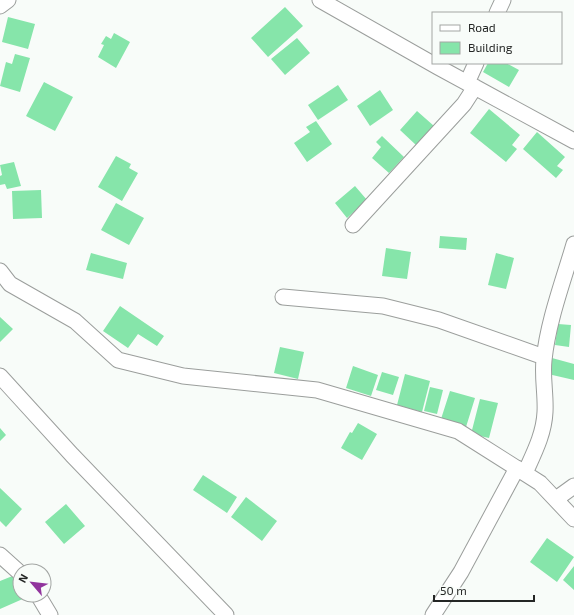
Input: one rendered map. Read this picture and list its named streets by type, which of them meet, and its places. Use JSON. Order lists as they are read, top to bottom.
{
  "legend": ["Road", "Building"],
  "scale_bar": "50 m",
  "north": "top left"
}
